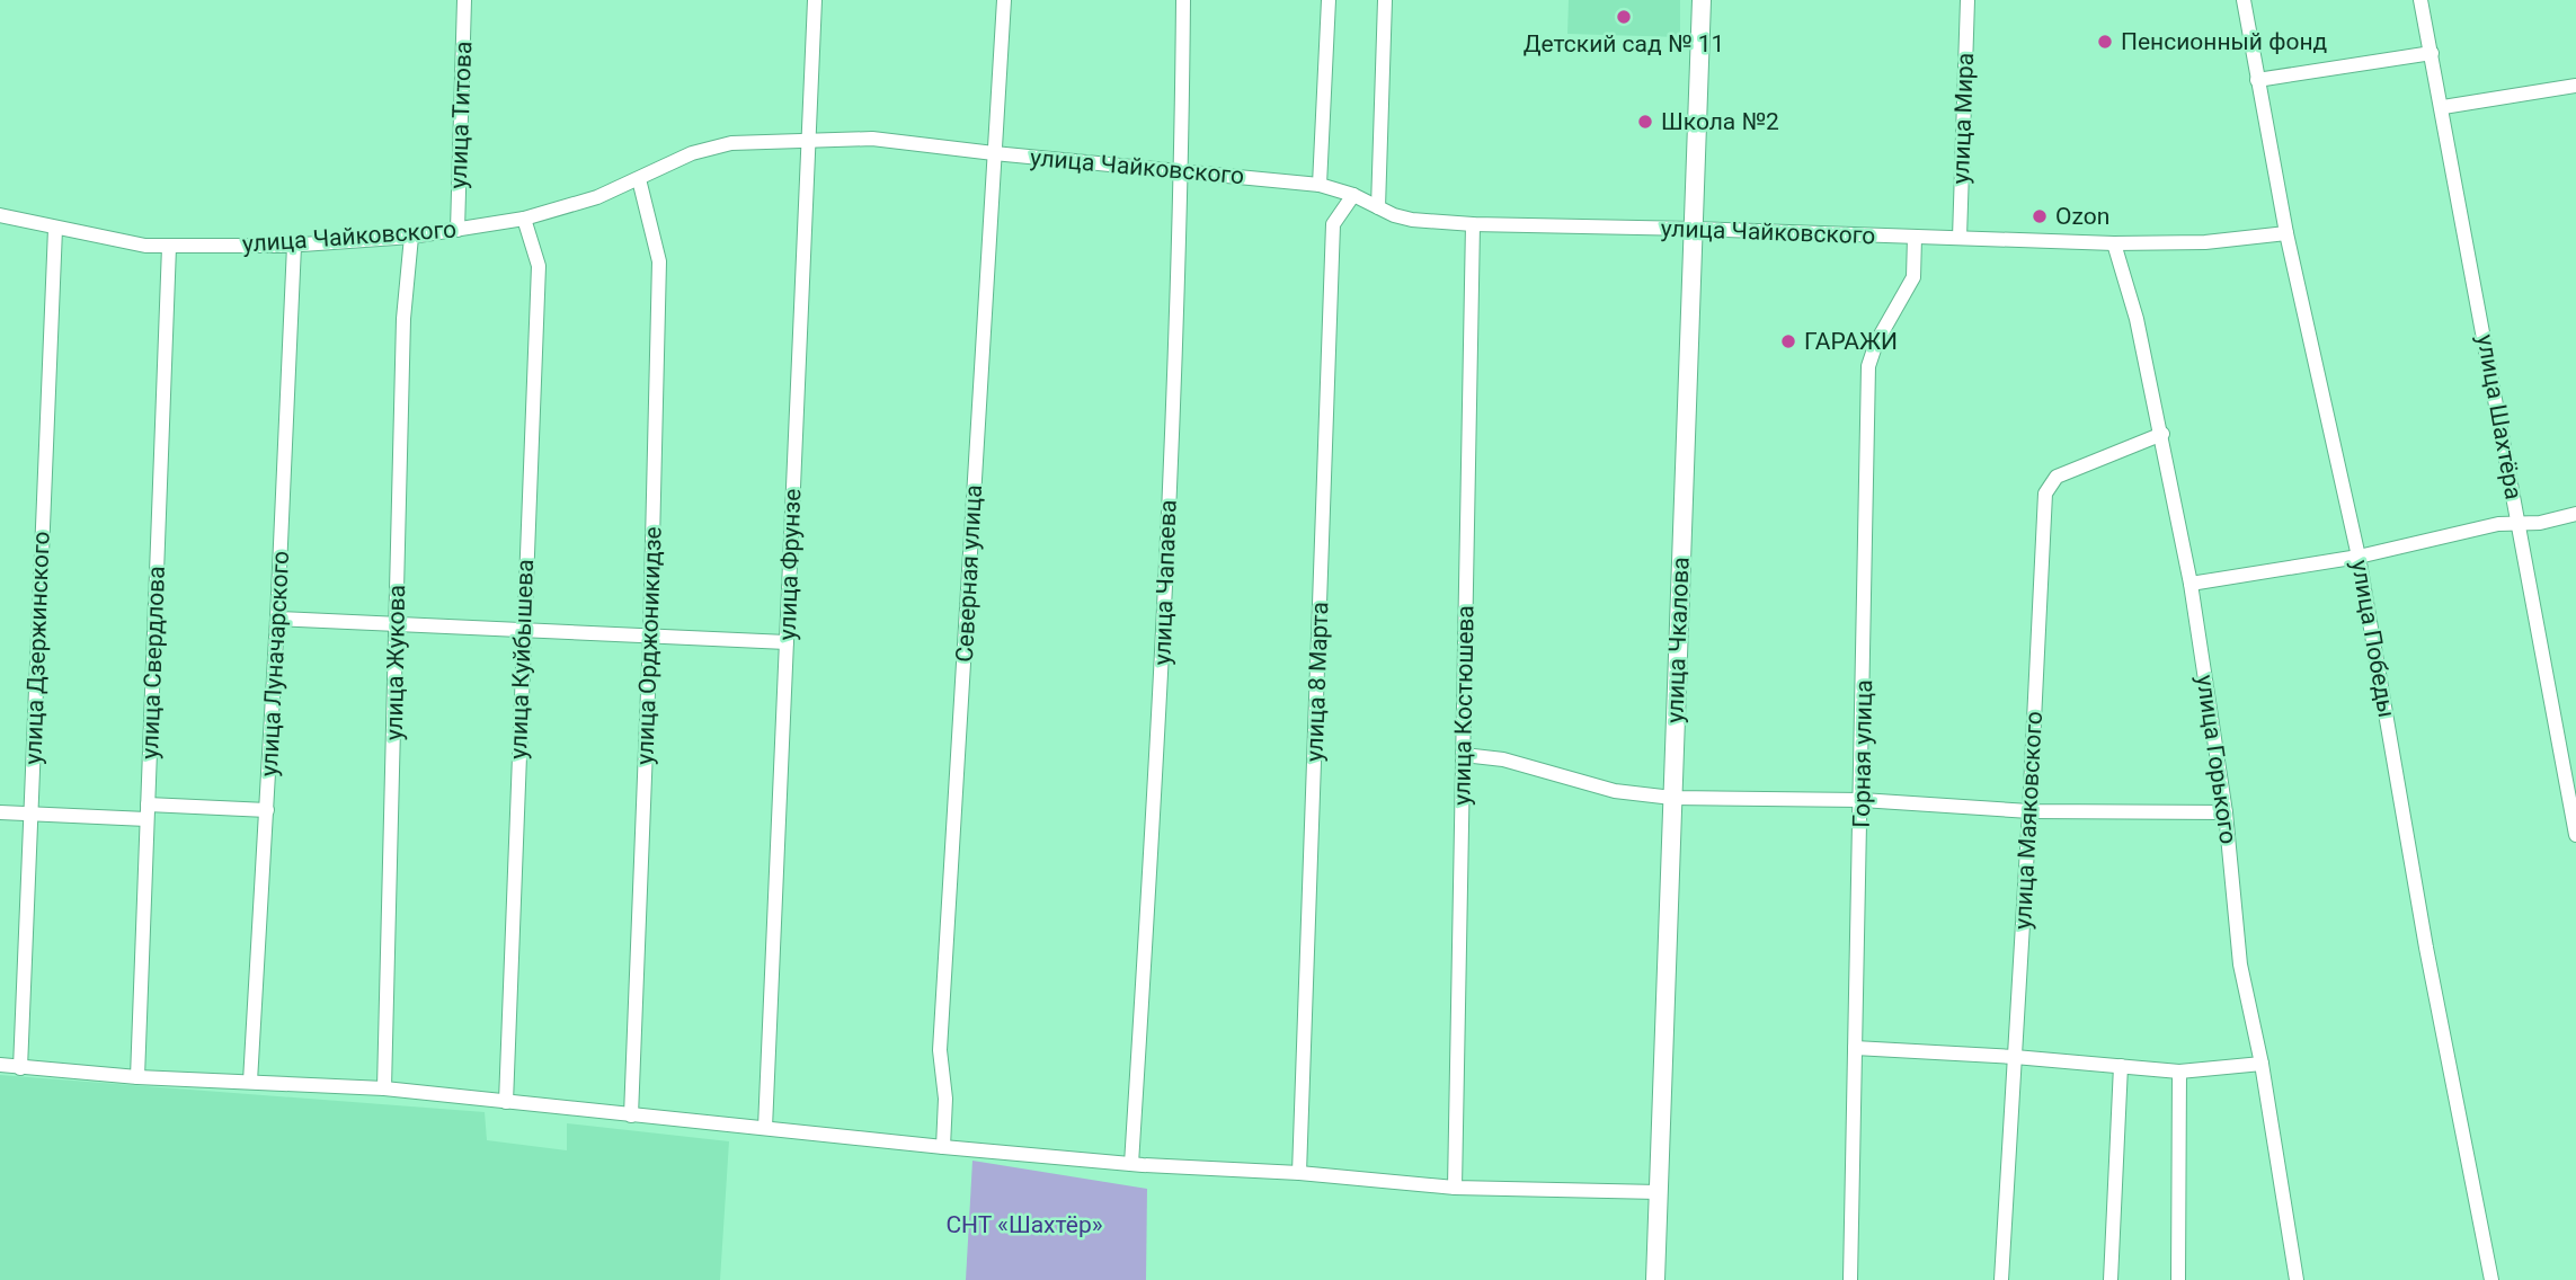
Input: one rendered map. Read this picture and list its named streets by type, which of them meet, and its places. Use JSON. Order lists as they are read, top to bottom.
{
  "streets": {
    "main road": ["улица Чкалова"],
    "street": [
      "улица Титова",
      "улица Мира",
      "улица Чайковского",
      "улица Шахтёра",
      "улица Фрунзе",
      "Северная улица",
      "улица Чапаева",
      "улица Победы",
      "улица Орджоникидзе",
      "улица Дзержинского",
      "улица Куйбышева",
      "улица Свердлова",
      "улица Жукова",
      "улица Луначарского",
      "улица 8 Марта",
      "улица Костюшева",
      "Горная улица",
      "улица Горького",
      "улица Маяковского"
    ]
  },
  "crossings": [
    ["улица Титова", "улица Чайковского"],
    ["улица Мира", "улица Чайковского"],
    ["улица Чайковского", "улица Фрунзе"],
    ["улица Чайковского", "Северная улица"],
    ["улица Чайковского", "улица Чапаева"],
    ["улица Чайковского", "улица Победы"],
    ["улица Чайковского", "улица Чкалова"],
    ["улица Чайковского", "улица Орджоникидзе"],
    ["улица Чайковского", "улица Дзержинского"],
    ["улица Чайковского", "улица Куйбышева"],
    ["улица Чайковского", "улица Свердлова"],
    ["улица Чайковского", "улица Жукова"],
    ["улица Чайковского", "улица Луначарского"],
    ["улица Чайковского", "улица 8 Марта"],
    ["улица Чайковского", "улица Костюшева"],
    ["улица Чайковского", "Горная улица"],
    ["улица Чайковского", "улица Горького"],
    ["улица Горького", "улица Маяковского"]
  ],
  "parks": ["СНТ «Шахтёр»"],
  "places": [
    "Детский сад № 11",
    "Пенсионный фонд",
    "Школа №2",
    "Ozon",
    "ГАРАЖИ"
  ]
}
